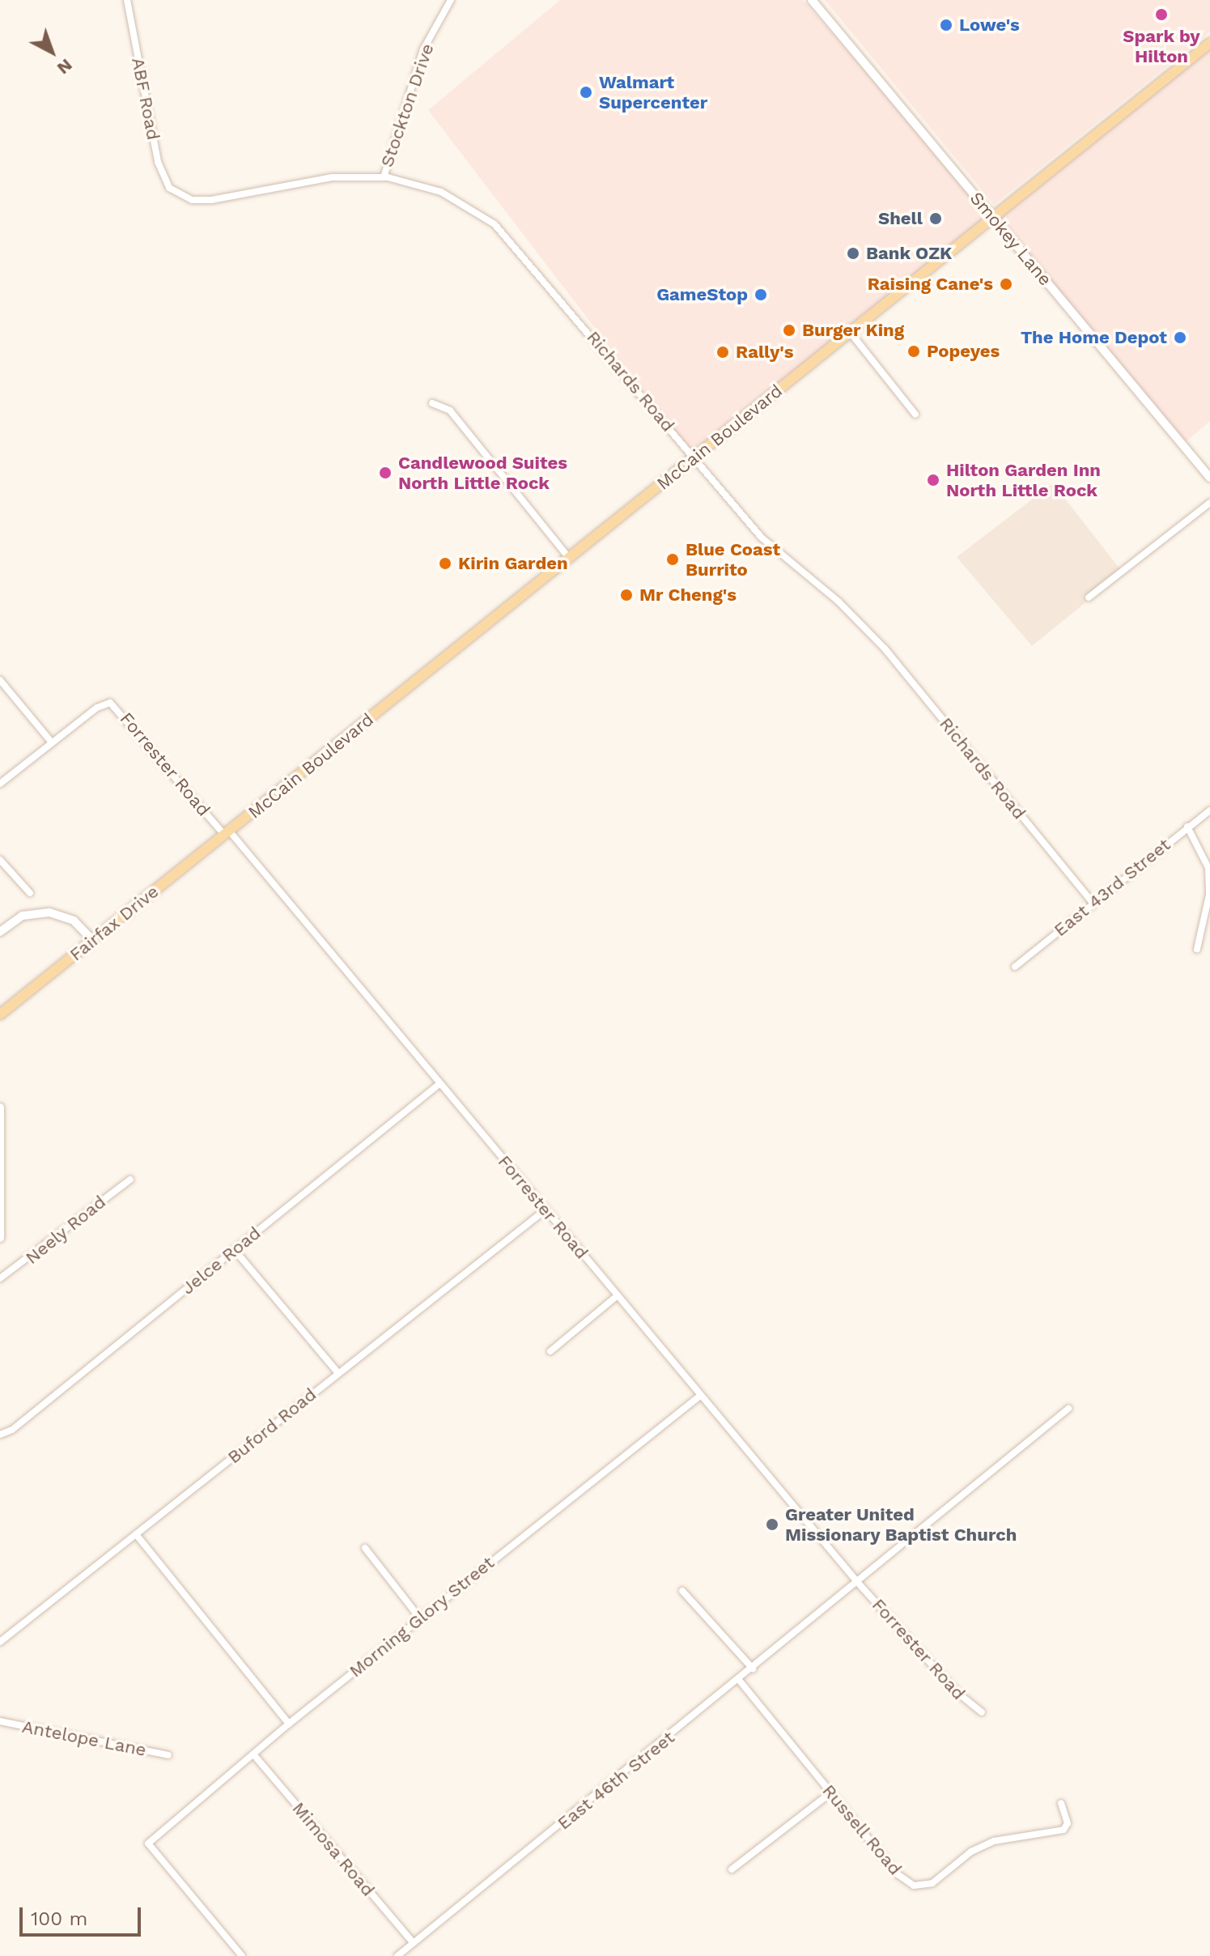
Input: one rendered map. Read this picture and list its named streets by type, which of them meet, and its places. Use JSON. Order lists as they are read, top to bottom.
{
  "streets": {
    "main road": ["McCain Boulevard", "Fairfax Drive"],
    "street": [
      "ABF Road",
      "Stockton Drive",
      "Smokey Lane",
      "Richards Road",
      "Forrester Road",
      "East 43rd Street",
      "Neely Road",
      "Jelce Road",
      "Buford Road",
      "Morning Glory Street",
      "Antelope Lane",
      "East 46th Street",
      "Russell Road",
      "Mimosa Road"
    ]
  },
  "crossings": [
    ["ABF Road", "Richards Road"],
    ["Stockton Drive", "Richards Road"],
    ["Smokey Lane", "McCain Boulevard"],
    ["Richards Road", "McCain Boulevard"],
    ["Richards Road", "East 43rd Street"],
    ["McCain Boulevard", "Forrester Road"],
    ["McCain Boulevard", "Fairfax Drive"],
    ["Forrester Road", "Fairfax Drive"],
    ["Forrester Road", "Jelce Road"],
    ["Forrester Road", "Buford Road"],
    ["Forrester Road", "Morning Glory Street"],
    ["Forrester Road", "East 46th Street"],
    ["Morning Glory Street", "Mimosa Road"],
    ["East 46th Street", "Russell Road"],
    ["East 46th Street", "Mimosa Road"]
  ],
  "places": [
    "Spark by Hilton",
    "Lowe's",
    "Walmart Supercenter",
    "Shell",
    "Bank OZK",
    "Raising Cane's",
    "GameStop",
    "Burger King",
    "The Home Depot",
    "Popeyes",
    "Rally's",
    "Candlewood Suites North Little Rock",
    "Hilton Garden Inn North Little Rock",
    "Blue Coast Burrito",
    "Kirin Garden",
    "Mr Cheng's",
    "Greater United Missionary Baptist Church"
  ],
  "scale_bar": "100 m",
  "north": "bottom right"
}
